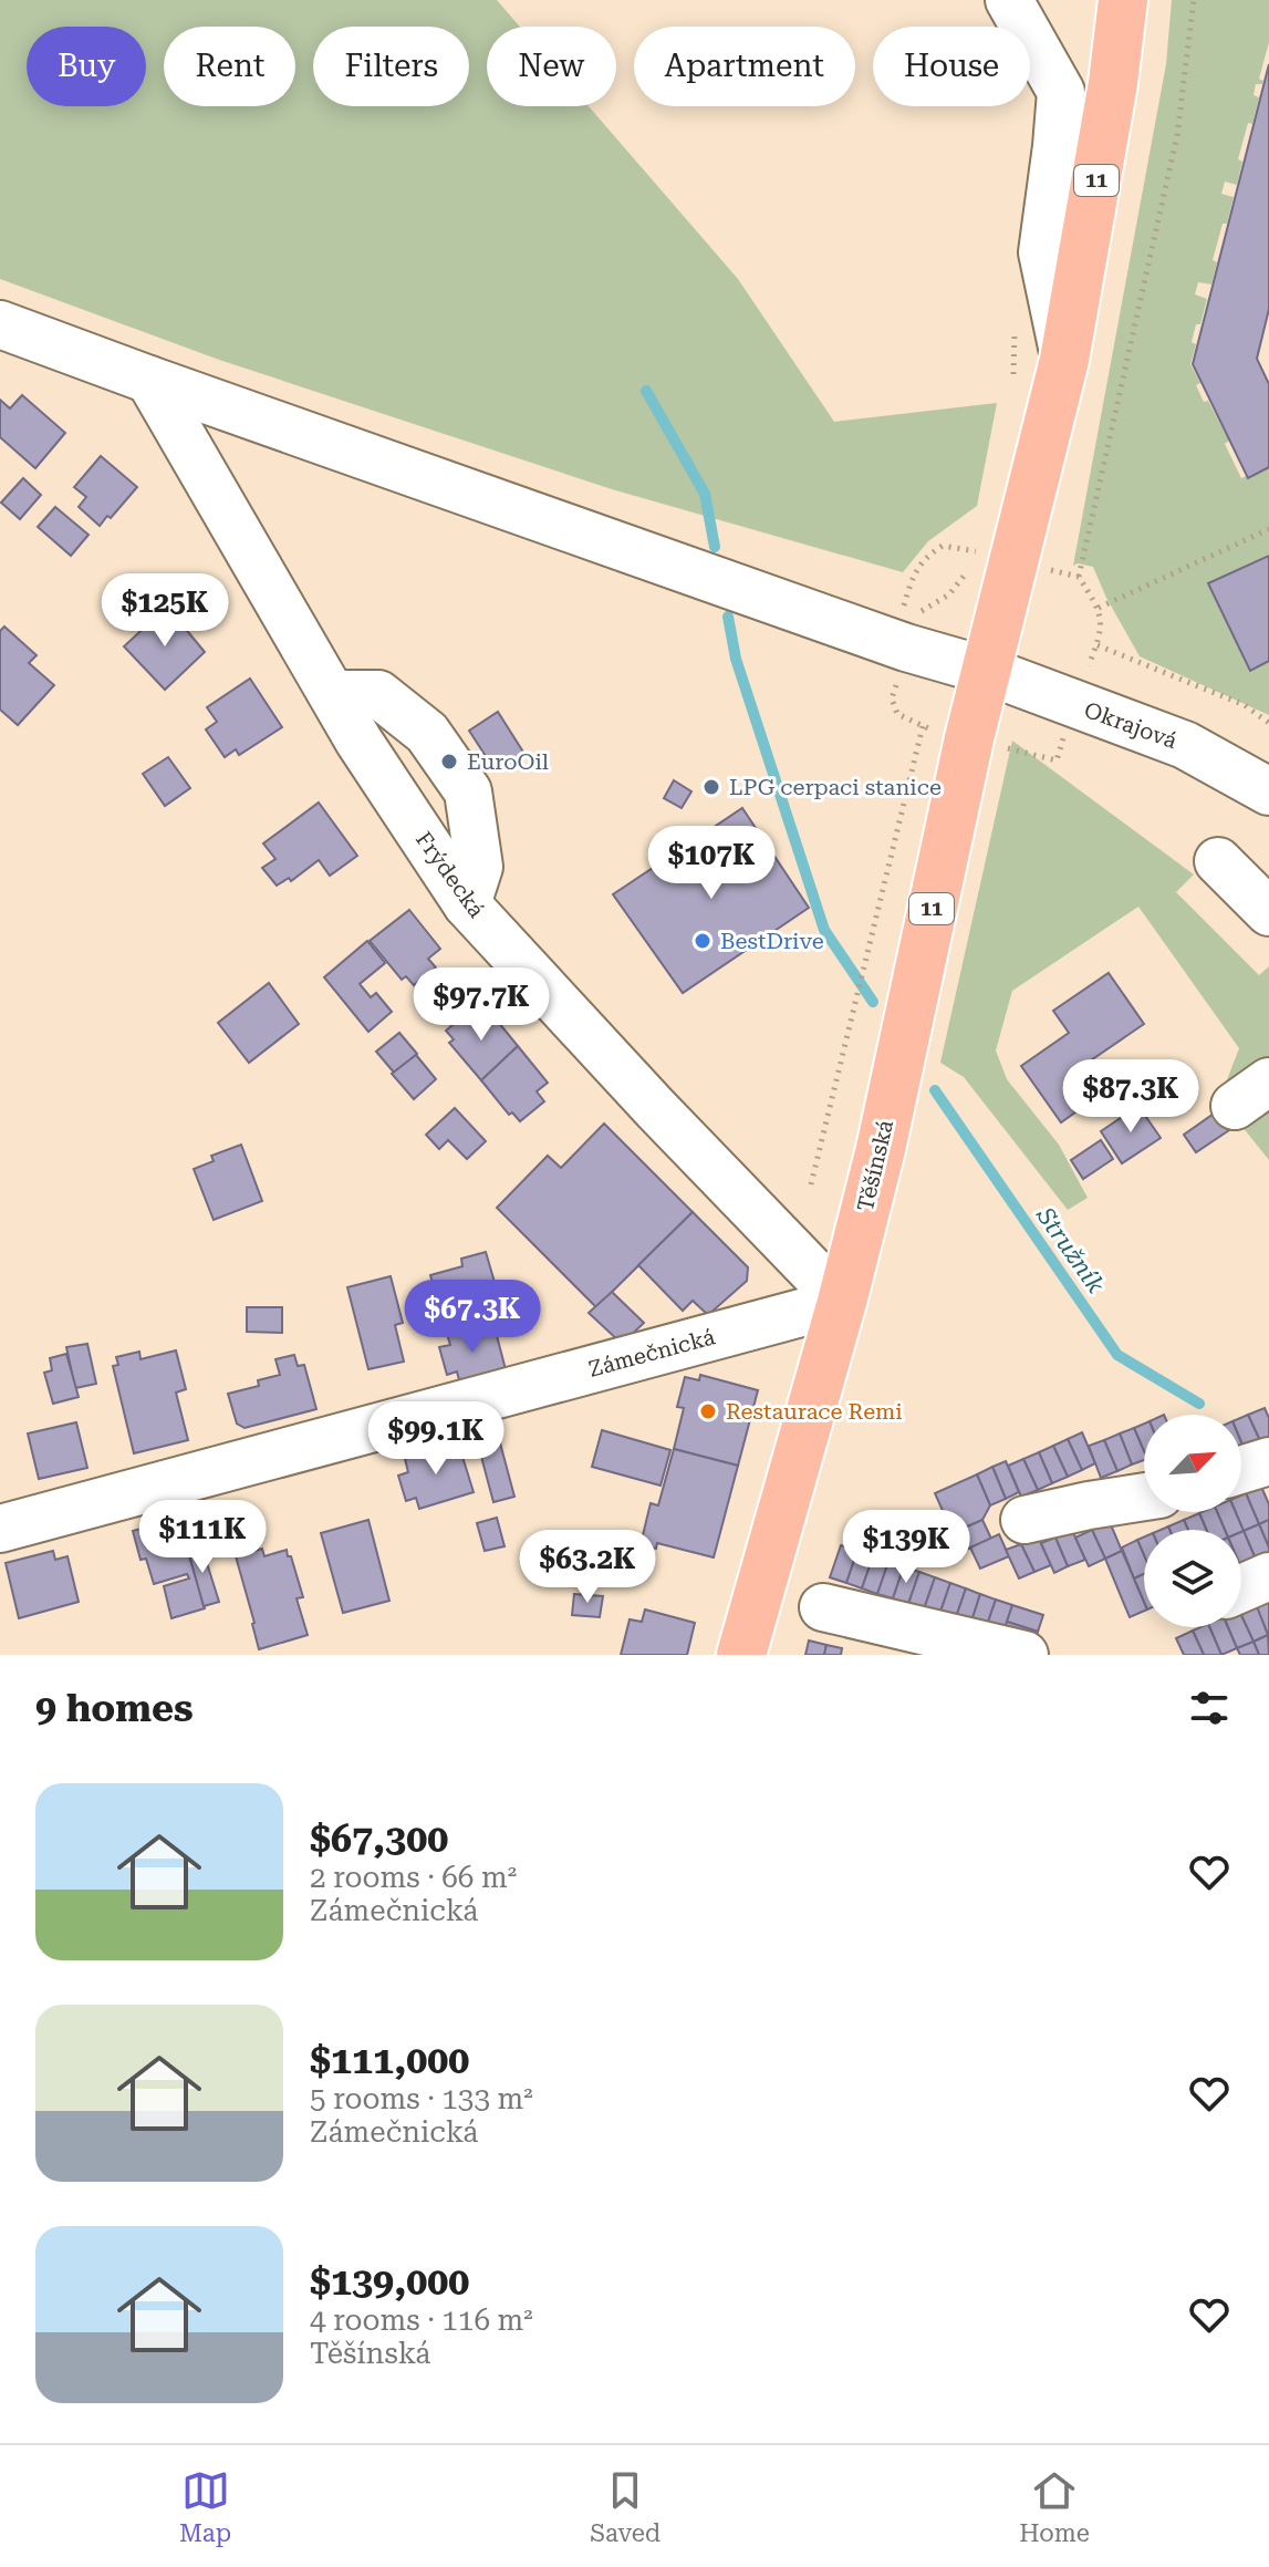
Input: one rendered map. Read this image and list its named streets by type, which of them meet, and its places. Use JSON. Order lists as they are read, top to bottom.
{
  "streets": {
    "main road": ["11", "Těšínská"],
    "street": ["Okrajová", "Frýdecká", "Zámečnická"]
  },
  "crossings": [
    ["11", "Okrajová"],
    ["11", "Těšínská"],
    ["Okrajová", "Těšínská"],
    ["Frýdecká", "Těšínská"],
    ["Frýdecká", "Zámečnická"],
    ["Těšínská", "Zámečnická"]
  ],
  "water": ["Stružník"],
  "places": [
    "EuroOil",
    "LPG cerpaci stanice",
    "BestDrive",
    "Restaurace Remi"
  ],
  "north": "top right",
  "page": {
    "chip": [
      "Buy",
      "Rent",
      "Filters",
      "New",
      "Apartment",
      "House"
    ],
    "price": [
      "$125K",
      "$107K",
      "$97.7K",
      "$87.3K",
      "$67.3K",
      "$99.1K",
      "$111K",
      "$139K",
      "$63.2K"
    ],
    "heading": "9 homes",
    "list": [
      {
        "name": "$67,300",
        "note": "2 rooms · 66 m² · Zámečnická"
      },
      {
        "name": "$111,000",
        "note": "5 rooms · 133 m² · Zámečnická"
      },
      {
        "name": "$139,000",
        "note": "4 rooms · 116 m² · Těšínská"
      }
    ],
    "tabs": ["Map", "Saved", "Home"]
  }
}
